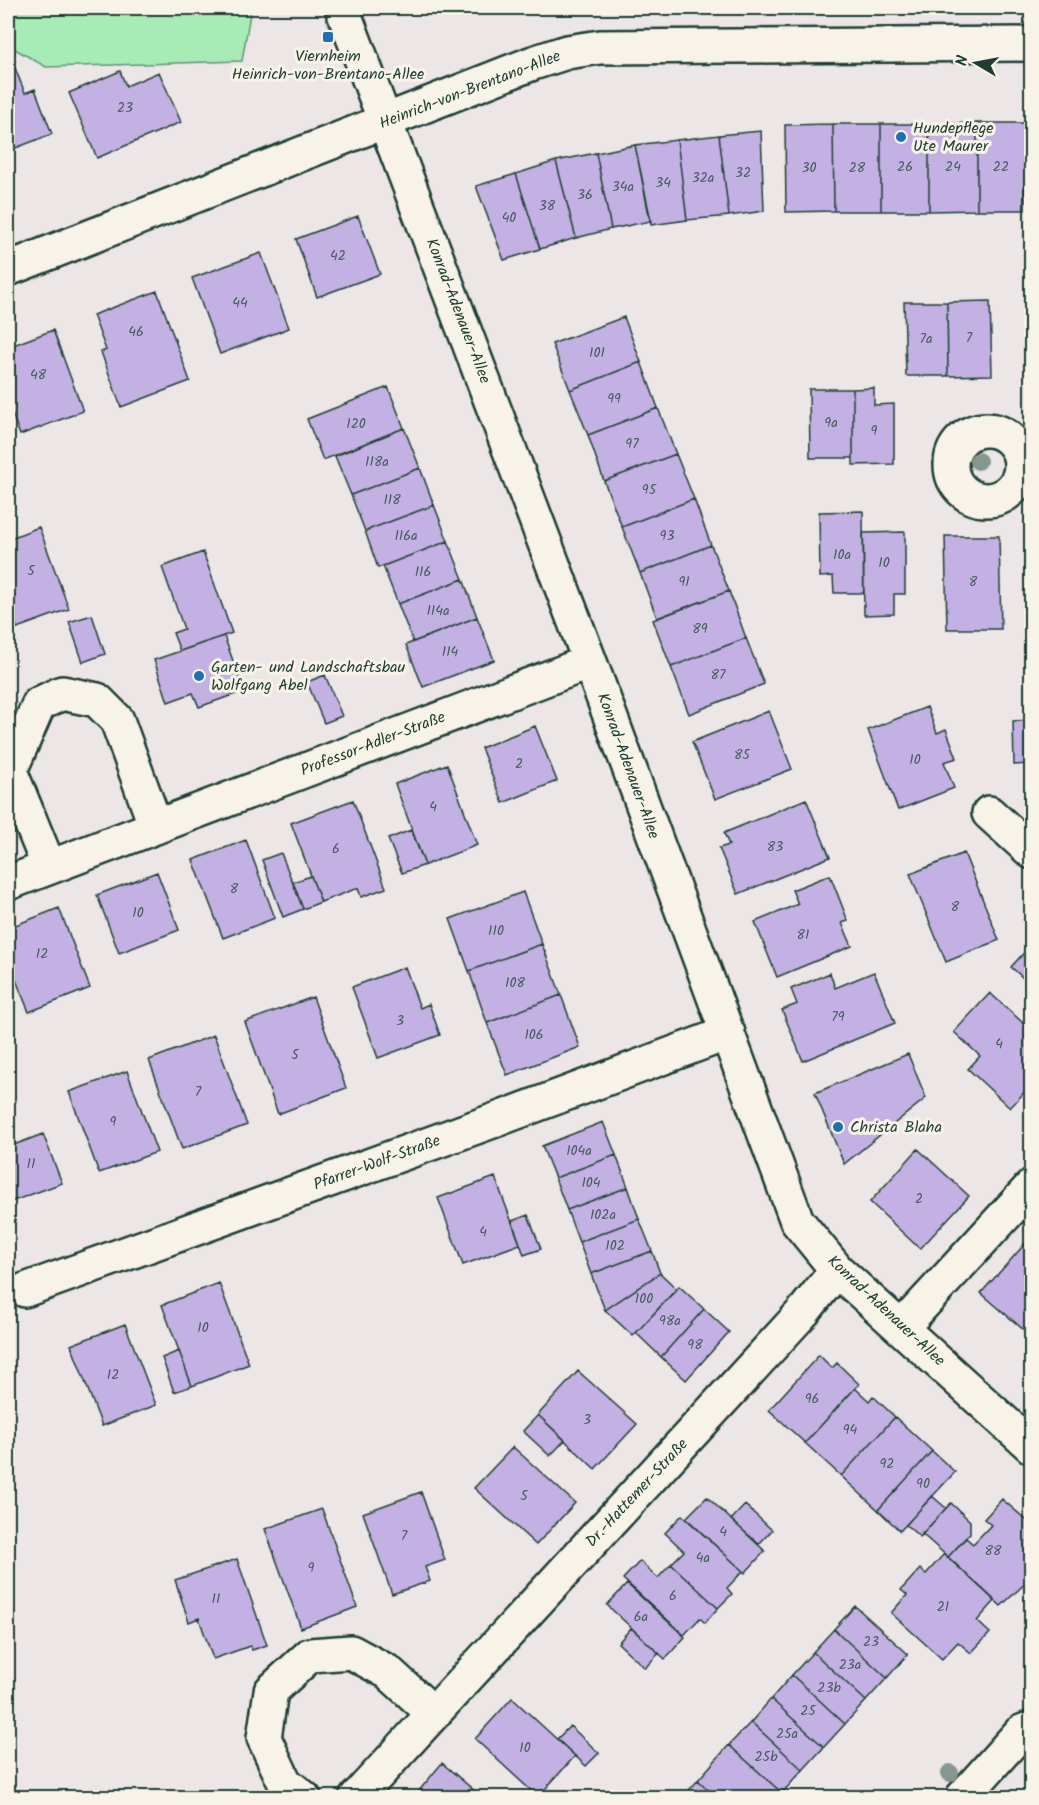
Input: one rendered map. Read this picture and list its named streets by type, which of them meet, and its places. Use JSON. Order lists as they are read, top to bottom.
{
  "streets": {
    "street": [
      "Heinrich-von-Brentano-Allee",
      "Konrad-Adenauer-Allee",
      "Professor-Adler-Straße",
      "Pfarrer-Wolf-Straße",
      "Dr.-Hattemer-Straße"
    ]
  },
  "crossings": [
    ["Heinrich-von-Brentano-Allee", "Konrad-Adenauer-Allee"],
    ["Konrad-Adenauer-Allee", "Professor-Adler-Straße"],
    ["Konrad-Adenauer-Allee", "Pfarrer-Wolf-Straße"],
    ["Konrad-Adenauer-Allee", "Dr.-Hattemer-Straße"]
  ],
  "places": {
    "transit": ["Viernheim Heinrich-von-Brentano-Allee"],
    "other": ["Hundepflege Ute Maurer", "Garten- und Landschaftsbau Wolfgang Abel", "Christa Blaha"]
  },
  "house_numbers": [
    "23",
    "26",
    "24",
    "22",
    "30",
    "28",
    "32",
    "32a",
    "34",
    "34a",
    "36",
    "38",
    "40",
    "42",
    "44",
    "46",
    "7",
    "7a",
    "101",
    "48",
    "99",
    "9a",
    "120",
    "9",
    "97",
    "118a",
    "95",
    "118",
    "116a",
    "93",
    "10a",
    "10",
    "5",
    "116",
    "91",
    "8",
    "114a",
    "89",
    "114",
    "87",
    "85",
    "10",
    "2",
    "4",
    "83",
    "6",
    "8",
    "8",
    "10",
    "110",
    "81",
    "12",
    "108",
    "79",
    "3",
    "106",
    "4",
    "5",
    "7",
    "9",
    "104a",
    "11",
    "104",
    "2",
    "102a",
    "4",
    "102",
    "100",
    "98a",
    "10",
    "98",
    "12",
    "96",
    "3",
    "94",
    "92",
    "90",
    "5",
    "4",
    "7",
    "88",
    "4a",
    "9",
    "6",
    "11",
    "21",
    "6a",
    "23",
    "23a",
    "23b",
    "25",
    "25a",
    "10",
    "25b"
  ],
  "north": "left"
}
